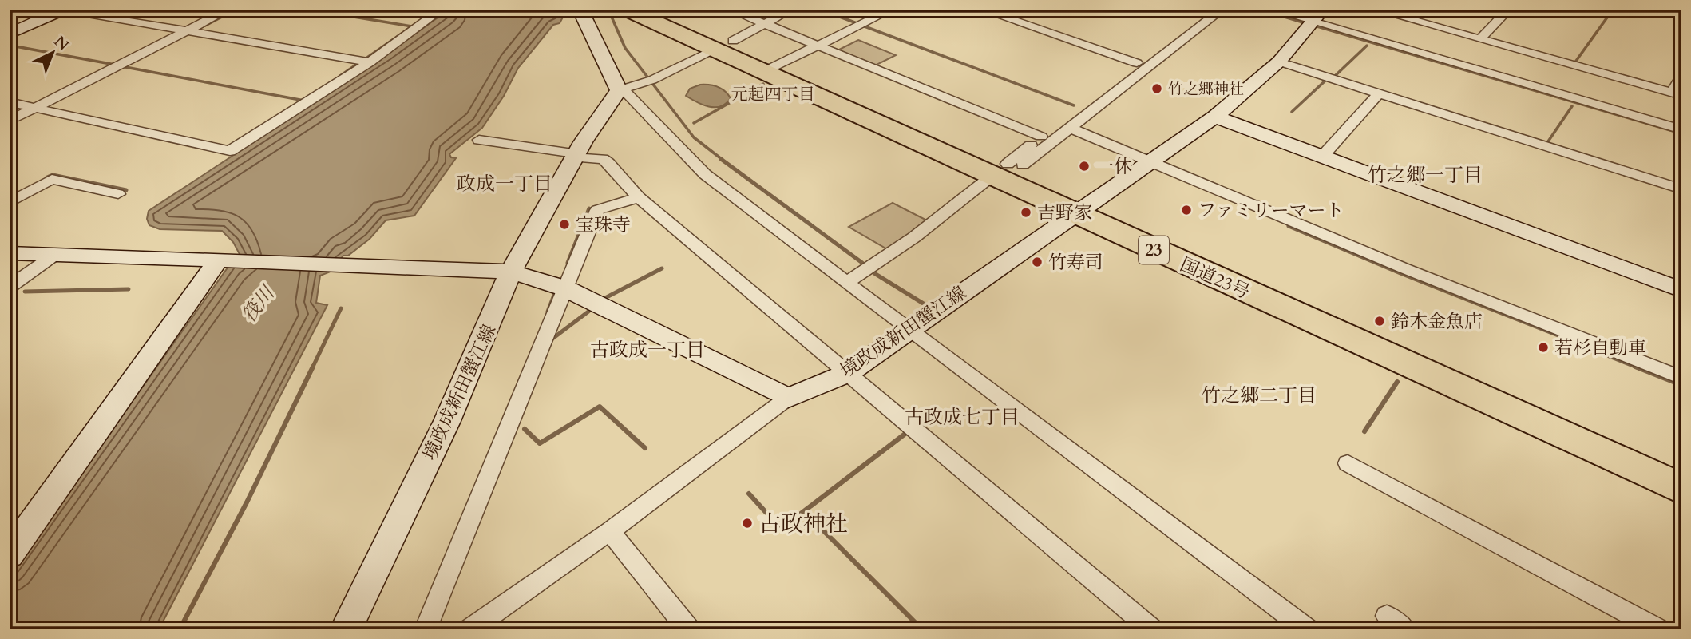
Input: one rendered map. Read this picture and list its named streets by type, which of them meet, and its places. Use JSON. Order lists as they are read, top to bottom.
{
  "streets": {
    "highway": ["23", "国道23号"],
    "main road": ["境政成新田蟹江線"]
  },
  "crossings": [
    ["国道23号", "境政成新田蟹江線"]
  ],
  "districts": [
    "元起四丁目",
    "竹之郷一丁目",
    "政成一丁目",
    "古政成一丁目",
    "竹之郷二丁目",
    "古政成七丁目"
  ],
  "water": ["筏川"],
  "places": [
    "竹之郷神社",
    "一休",
    "ファミリーマート",
    "吉野家",
    "宝珠寺",
    "竹寿司",
    "鈴木金魚店",
    "若杉自動車",
    "古政神社"
  ],
  "north": "top right"
}
